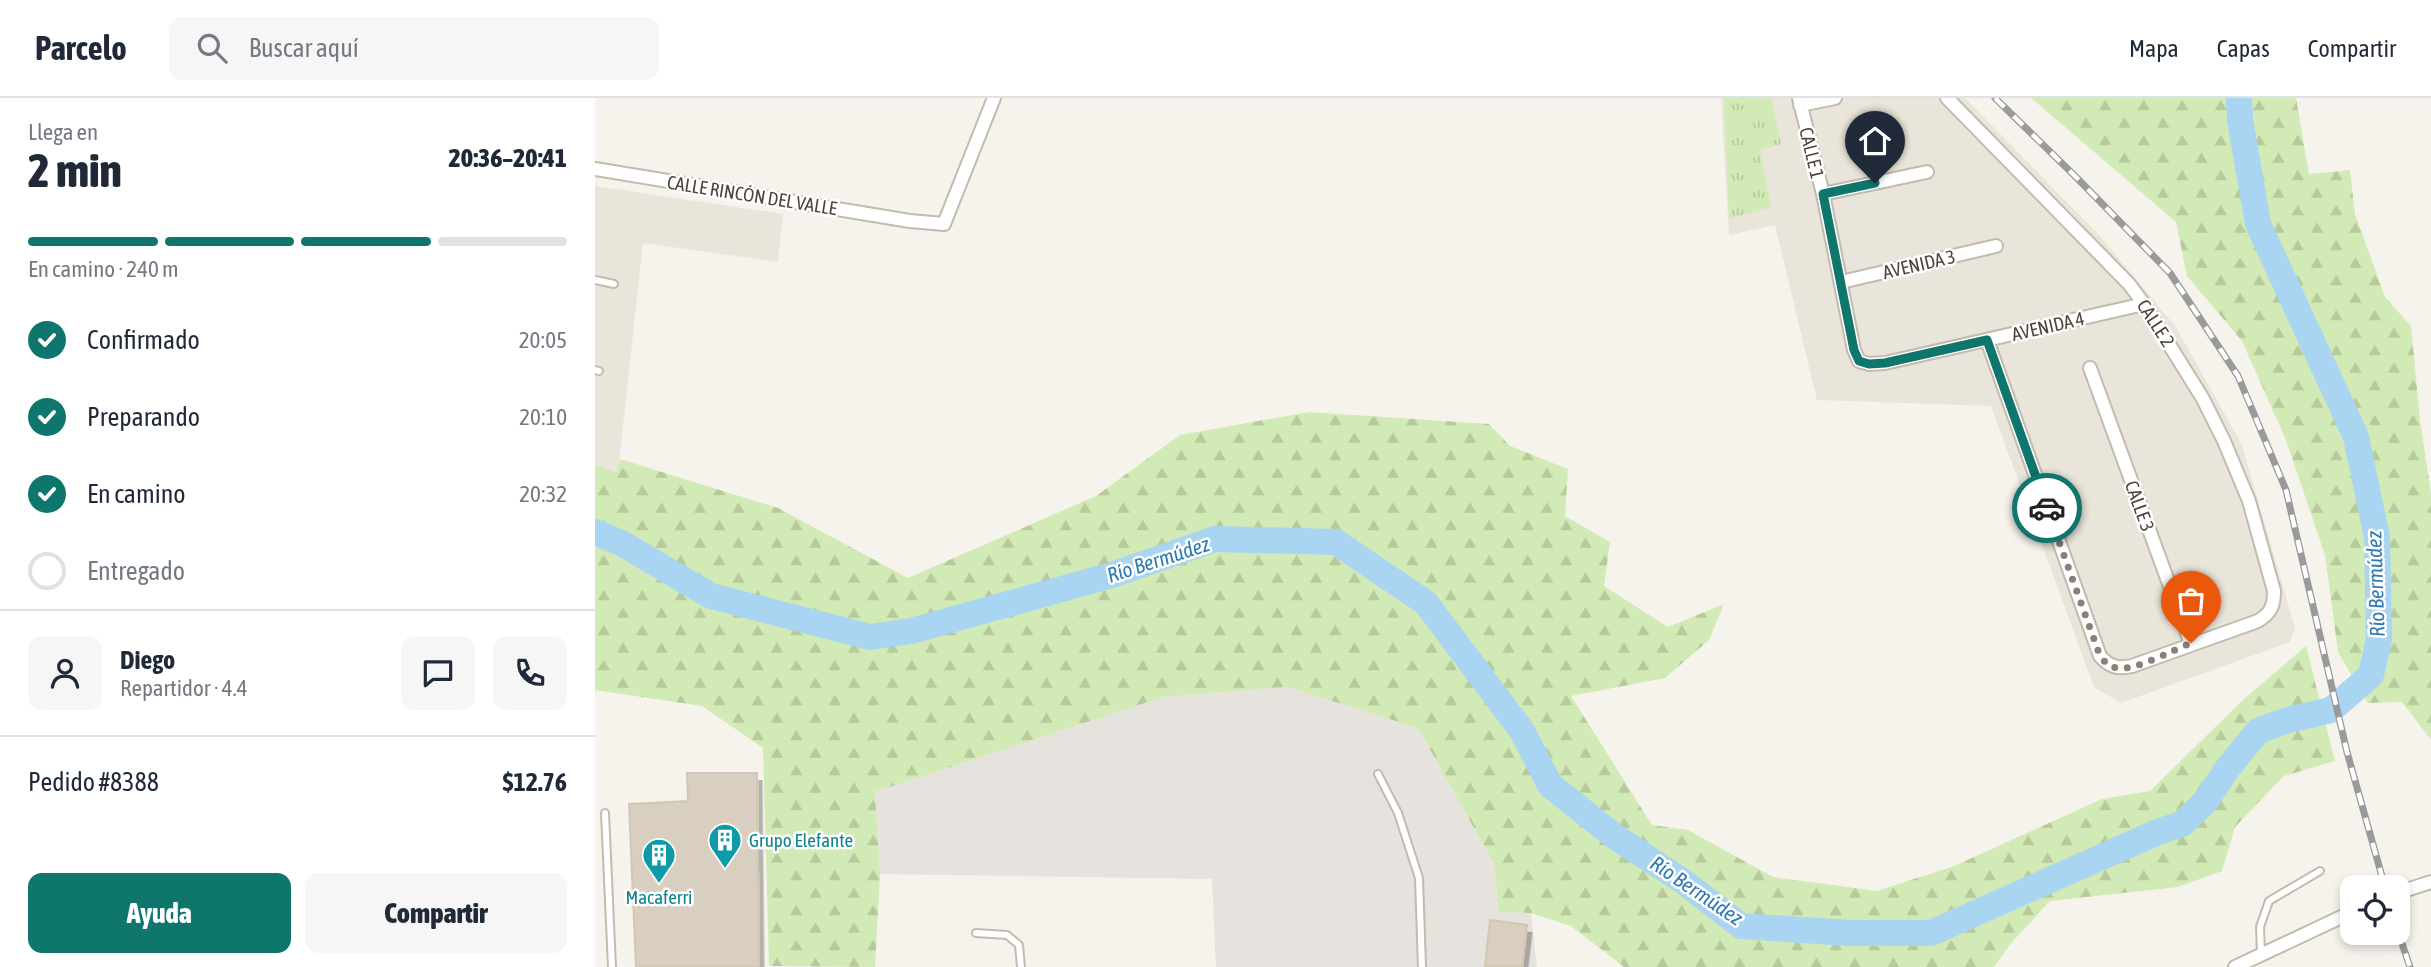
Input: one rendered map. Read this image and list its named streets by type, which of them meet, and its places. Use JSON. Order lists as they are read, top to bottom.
{
  "streets": {
    "street": [
      "CALLE 1",
      "CALLE RINCÓN DEL VALLE",
      "AVENIDA 3",
      "CALLE 2",
      "AVENIDA 4",
      "CALLE 3"
    ]
  },
  "crossings": [
    ["CALLE 1", "AVENIDA 3"],
    ["CALLE 1", "AVENIDA 4"],
    ["CALLE 2", "AVENIDA 4"],
    ["CALLE 2", "CALLE 3"]
  ],
  "water": ["Río Bermúdez"],
  "places": {
    "building": ["Grupo Elefante", "Macaferri"]
  },
  "page": {
    "header": "Parcelo",
    "search": "Buscar aquí",
    "nav": ["Mapa", "Capas", "Compartir"],
    "heading": ["2 min", "Llega en", "20:36–20:41"],
    "panel": [
      "Diego",
      "Repartidor · 4.4",
      "Pedido #8388",
      "$12.76"
    ],
    "bar": "En camino · 240 m",
    "list": [
      ["Confirmado", "20:05"],
      ["Preparando", "20:10"],
      ["En camino", "20:32"],
      "Entregado"
    ],
    "buttons": ["Ayuda", "Compartir"]
  }
}
